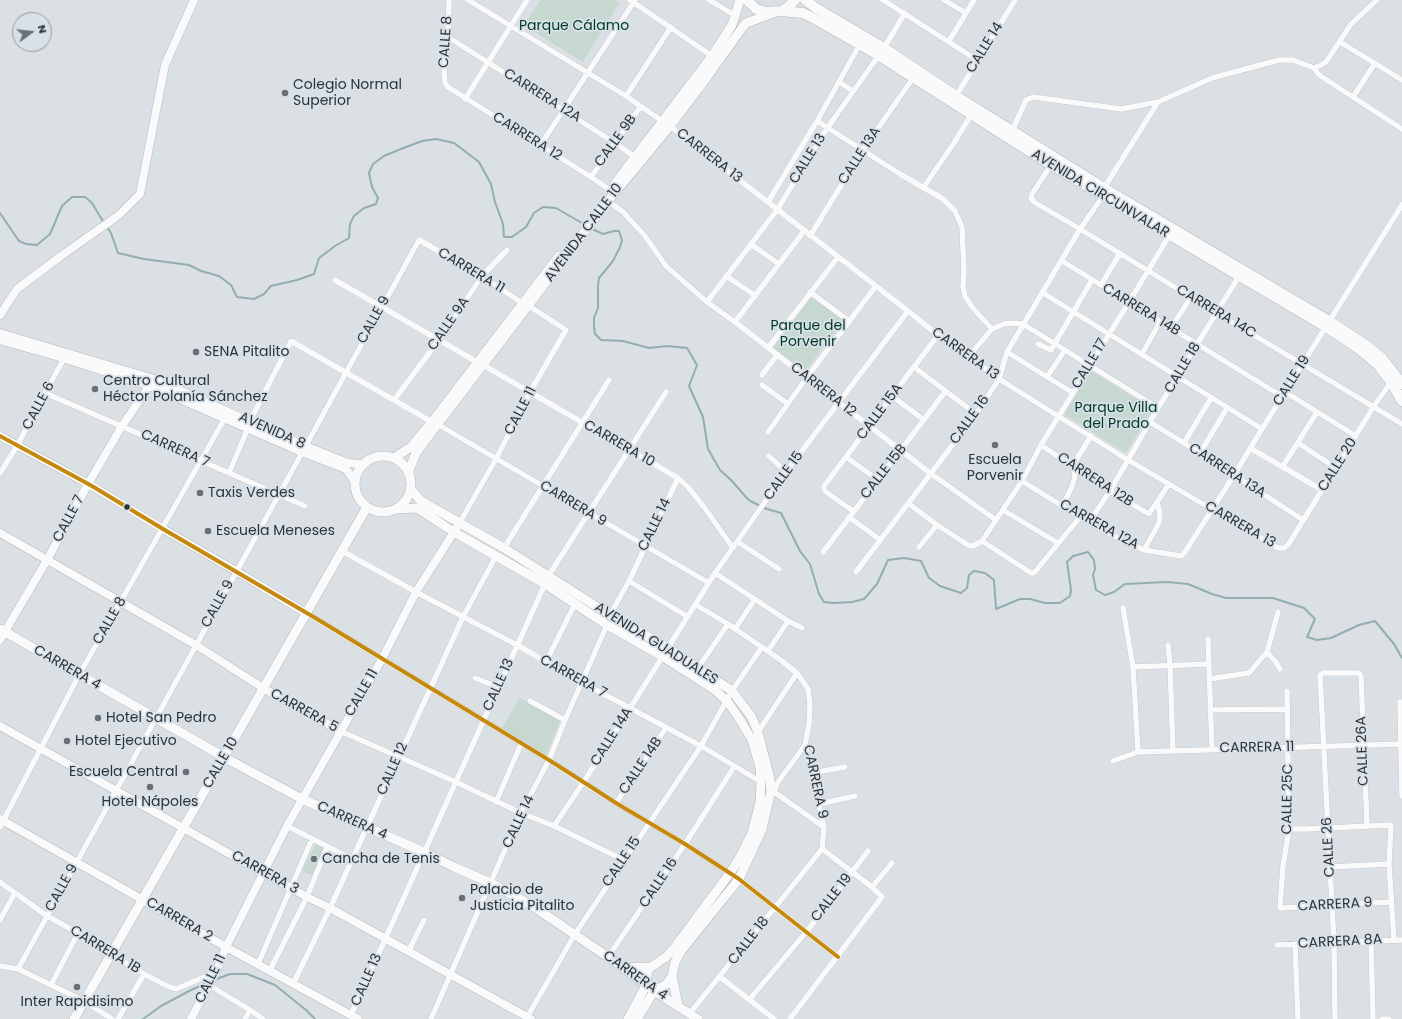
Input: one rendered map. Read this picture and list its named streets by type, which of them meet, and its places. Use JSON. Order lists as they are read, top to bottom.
{
  "streets": {
    "highway": ["AVENIDA CIRCUNVALAR"],
    "main road": [
      "AVENIDA CALLE 10",
      "CALLE 11",
      "AVENIDA 8",
      "CALLE 7",
      "AVENIDA GUADUALES",
      "CARRERA 4",
      "CARRERA 5",
      "CALLE 10",
      "CARRERA 3",
      "CARRERA 2"
    ],
    "street": [
      "CALLE 8",
      "CALLE 14",
      "CARRERA 12A",
      "CARRERA 12",
      "CALLE 9B",
      "CARRERA 13",
      "CALLE 13A",
      "CALLE 13",
      "CARRERA 11",
      "CARRERA 14B",
      "CARRERA 14C",
      "CALLE 9",
      "CALLE 9A",
      "CALLE 17",
      "CALLE 18",
      "CALLE 19",
      "CALLE 6",
      "CALLE 15A",
      "CALLE 16",
      "CARRERA 10",
      "CARRERA 7",
      "CALLE 20",
      "CARRERA 13A",
      "CALLE 15B",
      "CALLE 15",
      "CARRERA 12B",
      "CARRERA 9",
      "CALLE 14A",
      "CALLE 26A",
      "CALLE 14B",
      "CALLE 12",
      "CALLE 25C",
      "CALLE 26",
      "CARRERA 8A",
      "CARRERA 1B"
    ]
  },
  "crossings": [
    ["CALLE 8", "CARRERA 12A"],
    ["CALLE 8", "CARRERA 12"],
    ["CALLE 8", "AVENIDA 8"],
    ["CALLE 8", "CARRERA 7"],
    ["CALLE 8", "CARRERA 4"],
    ["CALLE 8", "CARRERA 5"],
    ["CALLE 8", "CARRERA 3"],
    ["CALLE 8", "CARRERA 2"],
    ["CALLE 14", "AVENIDA CIRCUNVALAR"],
    ["CALLE 14", "CARRERA 10"],
    ["CALLE 14", "CARRERA 7"],
    ["CALLE 14", "CARRERA 9"],
    ["CALLE 14", "AVENIDA GUADUALES"],
    ["CALLE 14", "CARRERA 4"],
    ["CALLE 14", "CARRERA 5"],
    ["CALLE 14", "CARRERA 3"],
    ["CARRERA 12A", "CALLE 9B"],
    ["CARRERA 12A", "AVENIDA CALLE 10"],
    ["CARRERA 12A", "CALLE 17"],
    ["CARRERA 12A", "CALLE 18"],
    ["CARRERA 12A", "CALLE 19"],
    ["CARRERA 12", "CALLE 9B"],
    ["CARRERA 12", "CALLE 13"],
    ["CARRERA 12", "AVENIDA CALLE 10"],
    ["CARRERA 12", "CALLE 17"],
    ["CARRERA 12", "CALLE 15A"],
    ["CARRERA 12", "CALLE 16"],
    ["CARRERA 12", "CALLE 15B"],
    ["CARRERA 12", "CALLE 15"],
    ["CALLE 9B", "CARRERA 13"],
    ["CARRERA 13", "CALLE 13A"],
    ["CARRERA 13", "CALLE 13"],
    ["CARRERA 13", "AVENIDA CALLE 10"],
    ["CARRERA 13", "CALLE 17"],
    ["CARRERA 13", "CALLE 18"],
    ["CARRERA 13", "CALLE 19"],
    ["CARRERA 13", "CALLE 15A"],
    ["CARRERA 13", "CALLE 16"],
    ["CARRERA 13", "CALLE 20"],
    ["CARRERA 13", "CALLE 15"],
    ["CALLE 13A", "AVENIDA CIRCUNVALAR"],
    ["CALLE 13", "AVENIDA CIRCUNVALAR"],
    ["CALLE 13", "CARRERA 10"],
    ["CALLE 13", "CARRERA 7"],
    ["CALLE 13", "CARRERA 9"],
    ["CALLE 13", "AVENIDA GUADUALES"],
    ["CALLE 13", "CARRERA 4"],
    ["CALLE 13", "CARRERA 5"],
    ["CALLE 13", "CARRERA 3"],
    ["CALLE 13", "CARRERA 2"],
    ["AVENIDA CIRCUNVALAR", "AVENIDA CALLE 10"],
    ["AVENIDA CIRCUNVALAR", "CARRERA 14C"],
    ["AVENIDA CIRCUNVALAR", "CALLE 17"],
    ["AVENIDA CIRCUNVALAR", "CALLE 18"],
    ["AVENIDA CIRCUNVALAR", "CALLE 19"],
    ["AVENIDA CIRCUNVALAR", "CALLE 16"],
    ["AVENIDA CIRCUNVALAR", "CALLE 20"],
    ["AVENIDA CALLE 10", "CARRERA 11"],
    ["AVENIDA CALLE 10", "AVENIDA 8"],
    ["AVENIDA CALLE 10", "CARRERA 10"],
    ["AVENIDA CALLE 10", "CARRERA 9"],
    ["AVENIDA CALLE 10", "AVENIDA GUADUALES"],
    ["AVENIDA CALLE 10", "CALLE 10"],
    ["CARRERA 11", "CALLE 9"],
    ["CARRERA 11", "CALLE 9A"],
    ["CARRERA 11", "CALLE 11"],
    ["CARRERA 11", "CALLE 26A"],
    ["CARRERA 11", "CALLE 25C"],
    ["CARRERA 11", "CALLE 26"],
    ["CARRERA 14B", "CALLE 17"],
    ["CARRERA 14B", "CALLE 18"],
    ["CARRERA 14B", "CALLE 19"],
    ["CARRERA 14B", "CALLE 16"],
    ["CARRERA 14B", "CALLE 20"],
    ["CARRERA 14C", "CALLE 17"],
    ["CARRERA 14C", "CALLE 18"],
    ["CARRERA 14C", "CALLE 19"],
    ["CARRERA 14C", "CALLE 16"],
    ["CARRERA 14C", "CALLE 20"],
    ["CALLE 9", "AVENIDA 8"],
    ["CALLE 9", "CARRERA 10"],
    ["CALLE 9", "CARRERA 7"],
    ["CALLE 9", "CARRERA 9"],
    ["CALLE 9", "CARRERA 4"],
    ["CALLE 9", "CARRERA 5"],
    ["CALLE 9", "CARRERA 3"],
    ["CALLE 9", "CARRERA 2"],
    ["CALLE 9", "CARRERA 1B"],
    ["CALLE 9A", "CARRERA 10"],
    ["CALLE 9A", "CARRERA 9"],
    ["CALLE 17", "CARRERA 12B"],
    ["CALLE 18", "CARRERA 13A"],
    ["CALLE 18", "CARRERA 12B"],
    ["CALLE 18", "CARRERA 9"],
    ["CALLE 18", "CARRERA 4"],
    ["CALLE 19", "CARRERA 13A"],
    ["CALLE 6", "AVENIDA 8"],
    ["CALLE 6", "CARRERA 7"],
    ["CALLE 11", "CARRERA 10"],
    ["CALLE 11", "CARRERA 7"],
    ["CALLE 11", "CARRERA 9"],
    ["CALLE 11", "AVENIDA GUADUALES"],
    ["CALLE 11", "CARRERA 4"],
    ["CALLE 11", "CARRERA 5"],
    ["CALLE 11", "CARRERA 3"],
    ["CALLE 11", "CARRERA 2"],
    ["CALLE 11", "CARRERA 1B"],
    ["CALLE 15A", "CALLE 15B"],
    ["CALLE 16", "CARRERA 7"],
    ["CALLE 16", "CARRERA 4"],
    ["AVENIDA 8", "CARRERA 9"],
    ["AVENIDA 8", "CALLE 7"],
    ["AVENIDA 8", "AVENIDA GUADUALES"],
    ["AVENIDA 8", "CALLE 10"],
    ["CARRERA 10", "CALLE 15"],
    ["CARRERA 7", "CALLE 15"],
    ["CARRERA 7", "CALLE 7"],
    ["CARRERA 7", "AVENIDA GUADUALES"],
    ["CARRERA 7", "CALLE 14A"],
    ["CARRERA 7", "CALLE 10"],
    ["CARRERA 7", "CALLE 14B"],
    ["CARRERA 7", "CALLE 12"],
    ["CALLE 20", "CARRERA 13A"],
    ["CALLE 15", "CARRERA 9"],
    ["CALLE 15", "AVENIDA GUADUALES"],
    ["CALLE 15", "CARRERA 4"],
    ["CALLE 15", "CARRERA 5"],
    ["CALLE 15", "CALLE 14A"],
    ["CALLE 15", "CARRERA 3"],
    ["CARRERA 9", "CALLE 25C"],
    ["CARRERA 9", "CALLE 26"],
    ["CALLE 7", "CARRERA 4"],
    ["CALLE 7", "CARRERA 5"],
    ["AVENIDA GUADUALES", "CALLE 14A"],
    ["AVENIDA GUADUALES", "CALLE 10"],
    ["AVENIDA GUADUALES", "CALLE 12"],
    ["CARRERA 4", "CALLE 10"],
    ["CARRERA 4", "CALLE 12"],
    ["CARRERA 5", "CALLE 14A"],
    ["CARRERA 5", "CALLE 10"],
    ["CARRERA 5", "CALLE 12"],
    ["CALLE 26A", "CALLE 26"],
    ["CALLE 10", "CARRERA 3"],
    ["CALLE 10", "CARRERA 2"],
    ["CALLE 10", "CARRERA 1B"],
    ["CALLE 12", "CARRERA 3"],
    ["CALLE 12", "CARRERA 2"],
    ["CALLE 26", "CARRERA 8A"]
  ],
  "parks": ["Parque Cálamo", "Parque del Porvenir", "Parque Villa del Prado"],
  "places": [
    "Colegio Normal Superior",
    "SENA Pitalito",
    "Centro Cultural Héctor Polanía Sánchez",
    "Escuela Porvenir",
    "Taxis Verdes",
    "Escuela Meneses",
    "Hotel San Pedro",
    "Hotel Ejecutivo",
    "Escuela Central",
    "Hotel Nápoles",
    "Cancha de Tenis",
    "Palacio de Justicia Pitalito",
    "Inter Rapidisimo"
  ],
  "north": "right"
}
